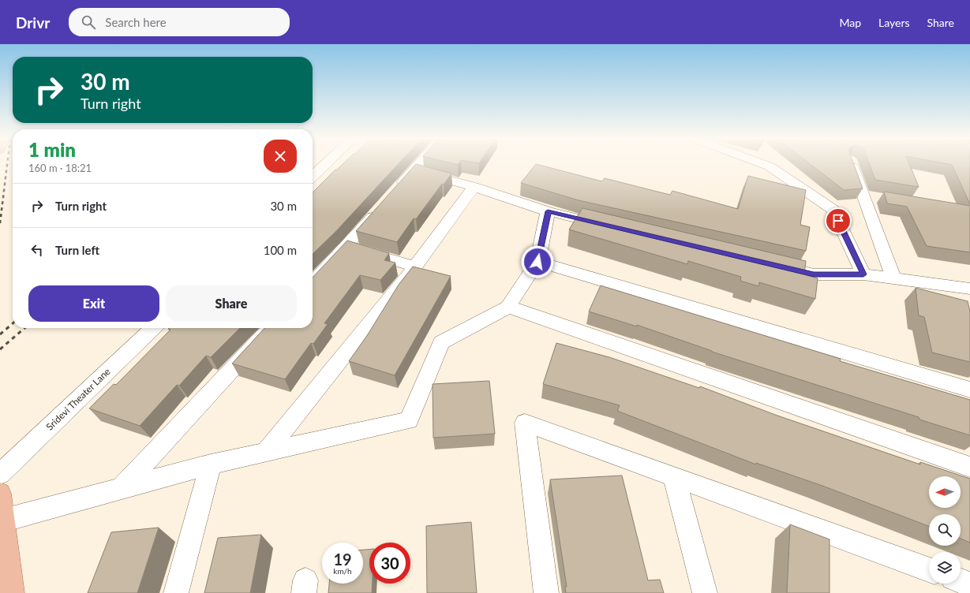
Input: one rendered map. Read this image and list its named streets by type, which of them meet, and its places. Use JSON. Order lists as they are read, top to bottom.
{
  "streets": {
    "street": ["Sridevi Theater Lane"]
  },
  "north": "left",
  "page": {
    "header": "Drivr",
    "search": "Search here",
    "nav": ["Map", "Layers", "Share"],
    "turn": ["30 m", "Turn right"],
    "heading": ["1 min", "160 m · 18:21"],
    "list": [
      {
        "name": "Turn right",
        "value": "30 m"
      },
      {
        "name": "Turn left",
        "value": "100 m"
      }
    ],
    "buttons": ["Exit", "Share"],
    "speed": "19 km/h",
    "limit": "30"
  }
}
